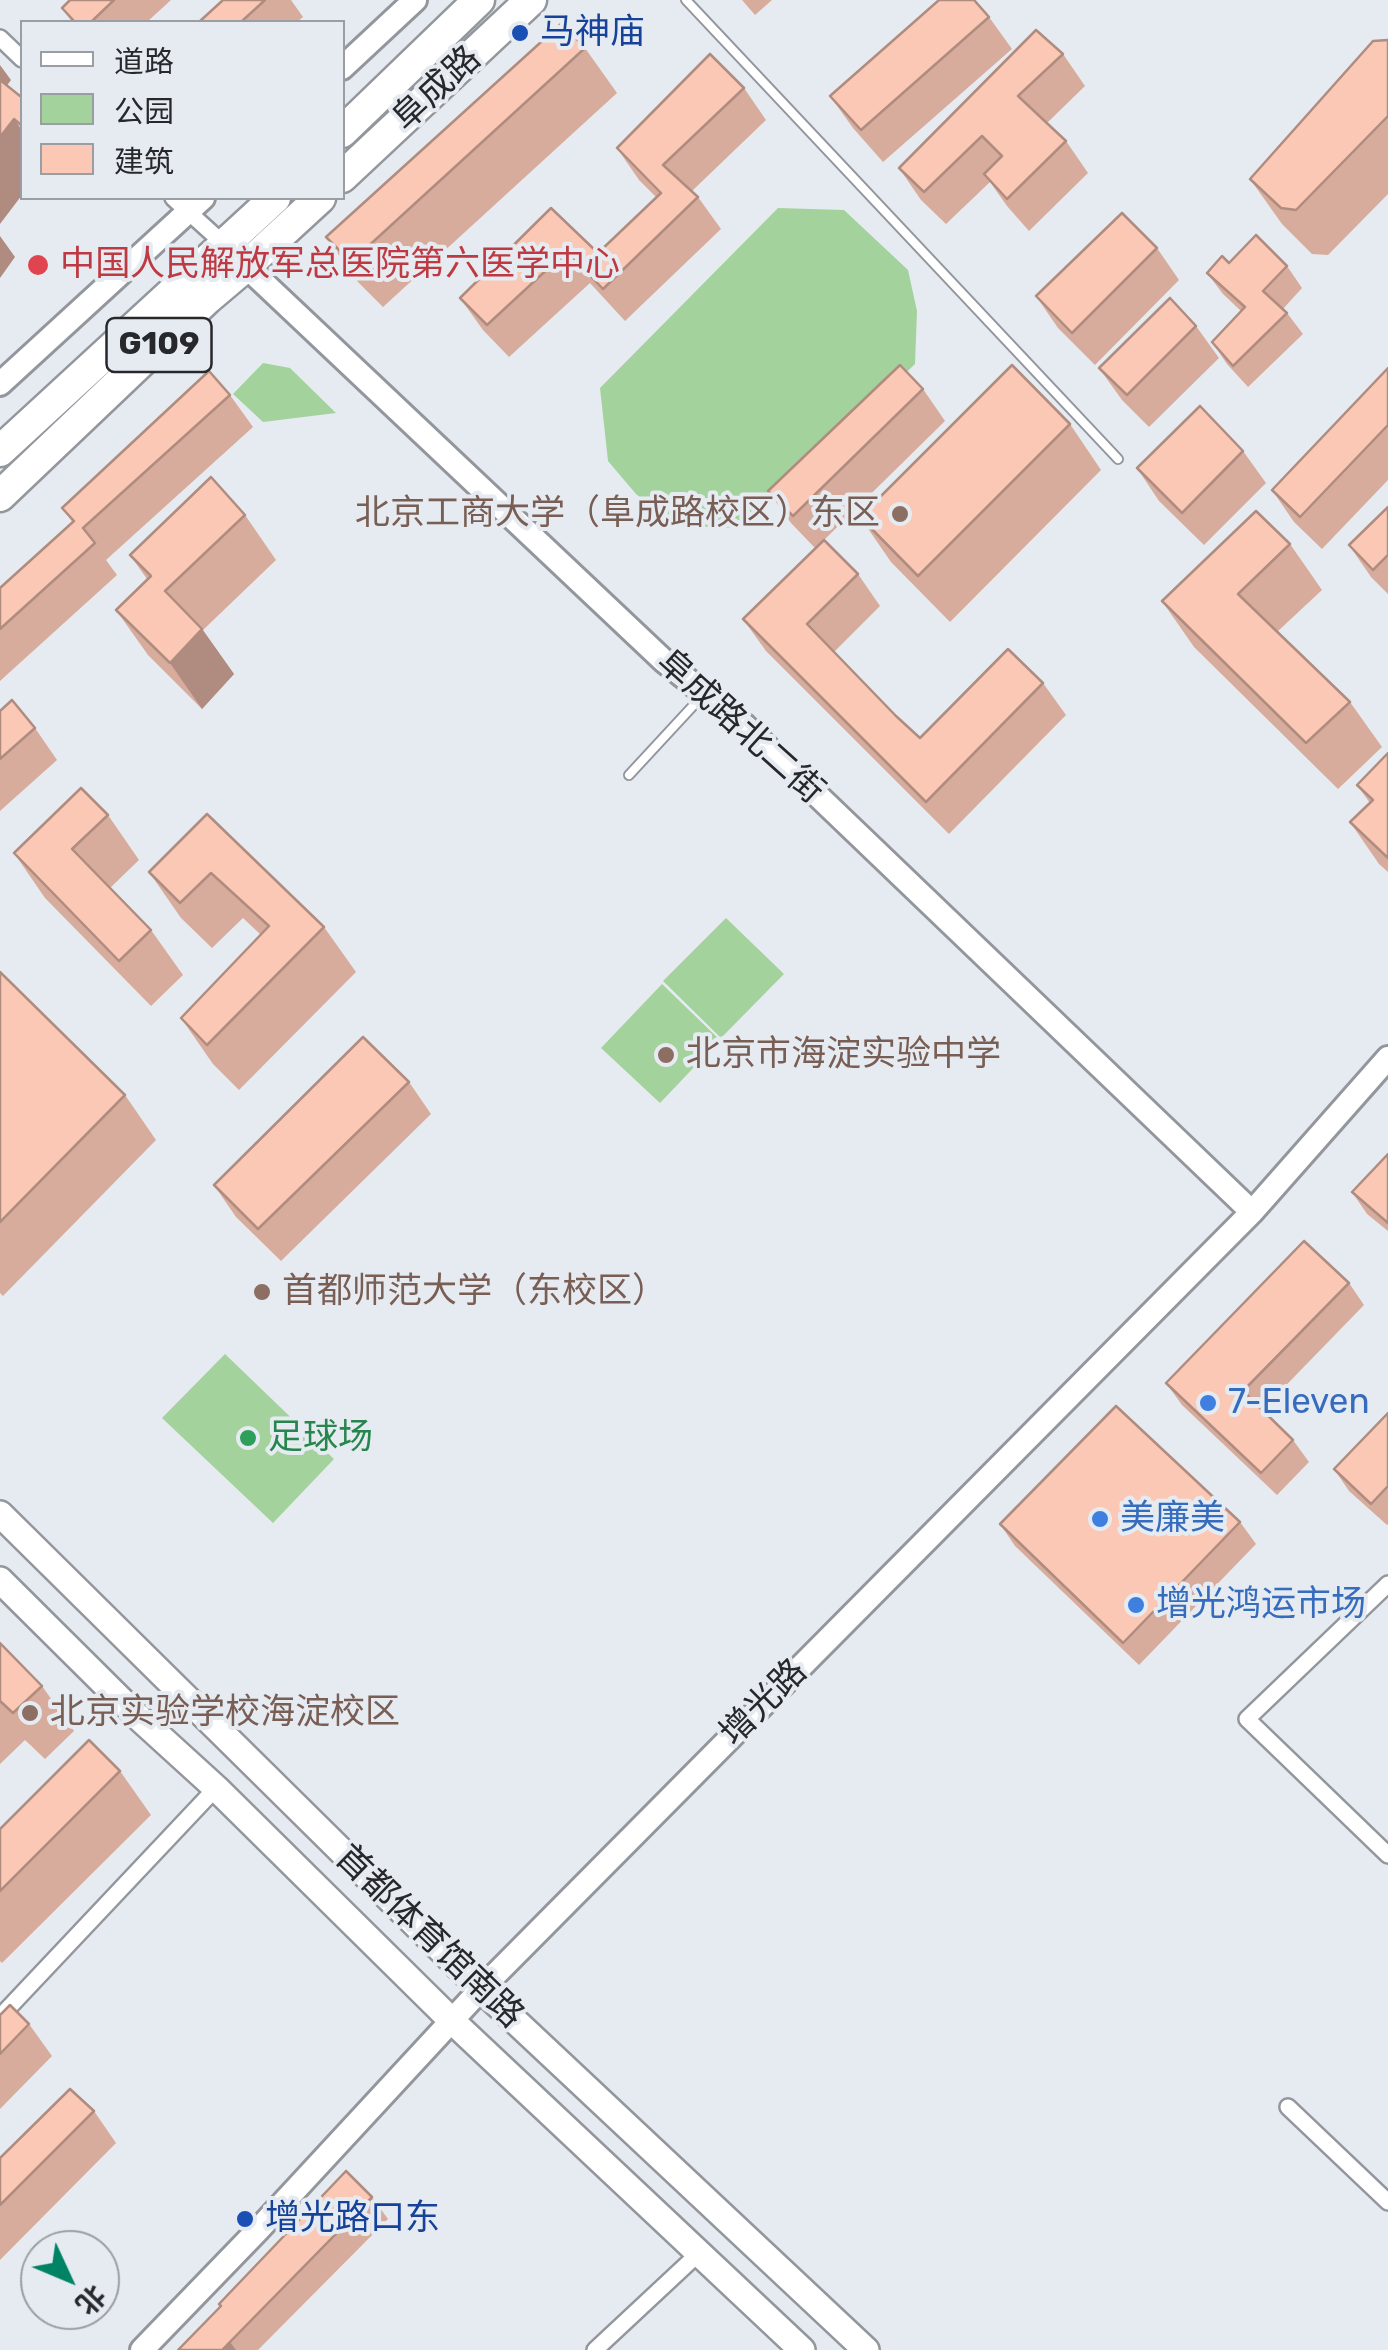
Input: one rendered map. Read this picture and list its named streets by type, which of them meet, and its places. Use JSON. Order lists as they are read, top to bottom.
{
  "streets": {
    "highway": ["阜成路", "G109"],
    "main road": ["首都体育馆南路"],
    "street": ["阜成路北二街", "增光路"]
  },
  "crossings": [
    ["G109", "阜成路北二街"],
    ["阜成路北二街", "增光路"],
    ["增光路", "首都体育馆南路"]
  ],
  "places": [
    "马神庙",
    "中国人民解放军总医院第六医学中心",
    "北京工商大学（阜成路校区）东区",
    "北京市海淀实验中学",
    "首都师范大学（东校区）",
    "7-Eleven",
    "足球场",
    "美廉美",
    "增光鸿运市场",
    "北京实验学校海淀校区",
    "增光路口东"
  ],
  "legend": ["道路", "公园", "建筑"],
  "north": "bottom right"
}
